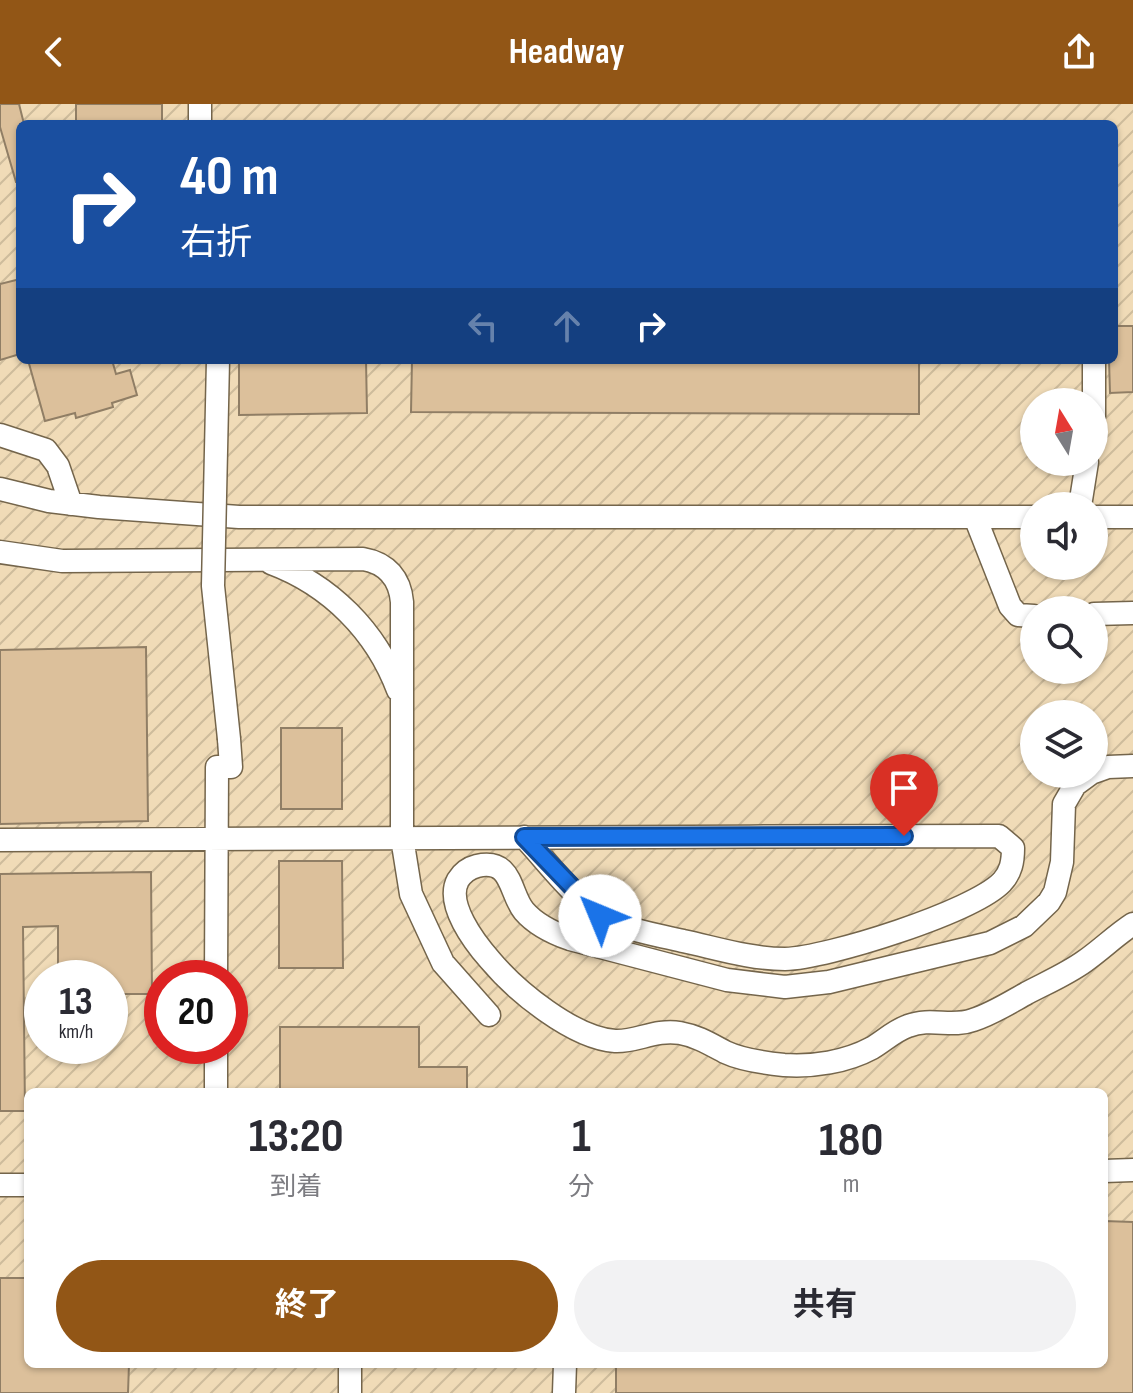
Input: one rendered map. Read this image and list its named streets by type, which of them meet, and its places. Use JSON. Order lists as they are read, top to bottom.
{
  "north": "top",
  "page": {
    "header": "Headway",
    "turn": ["40 m", "右折"],
    "speed": "13 km/h",
    "limit": "20",
    "eta": [
      "13:20",
      "到着",
      "1",
      "分",
      "180",
      "m"
    ],
    "buttons": ["終了", "共有"]
  }
}
